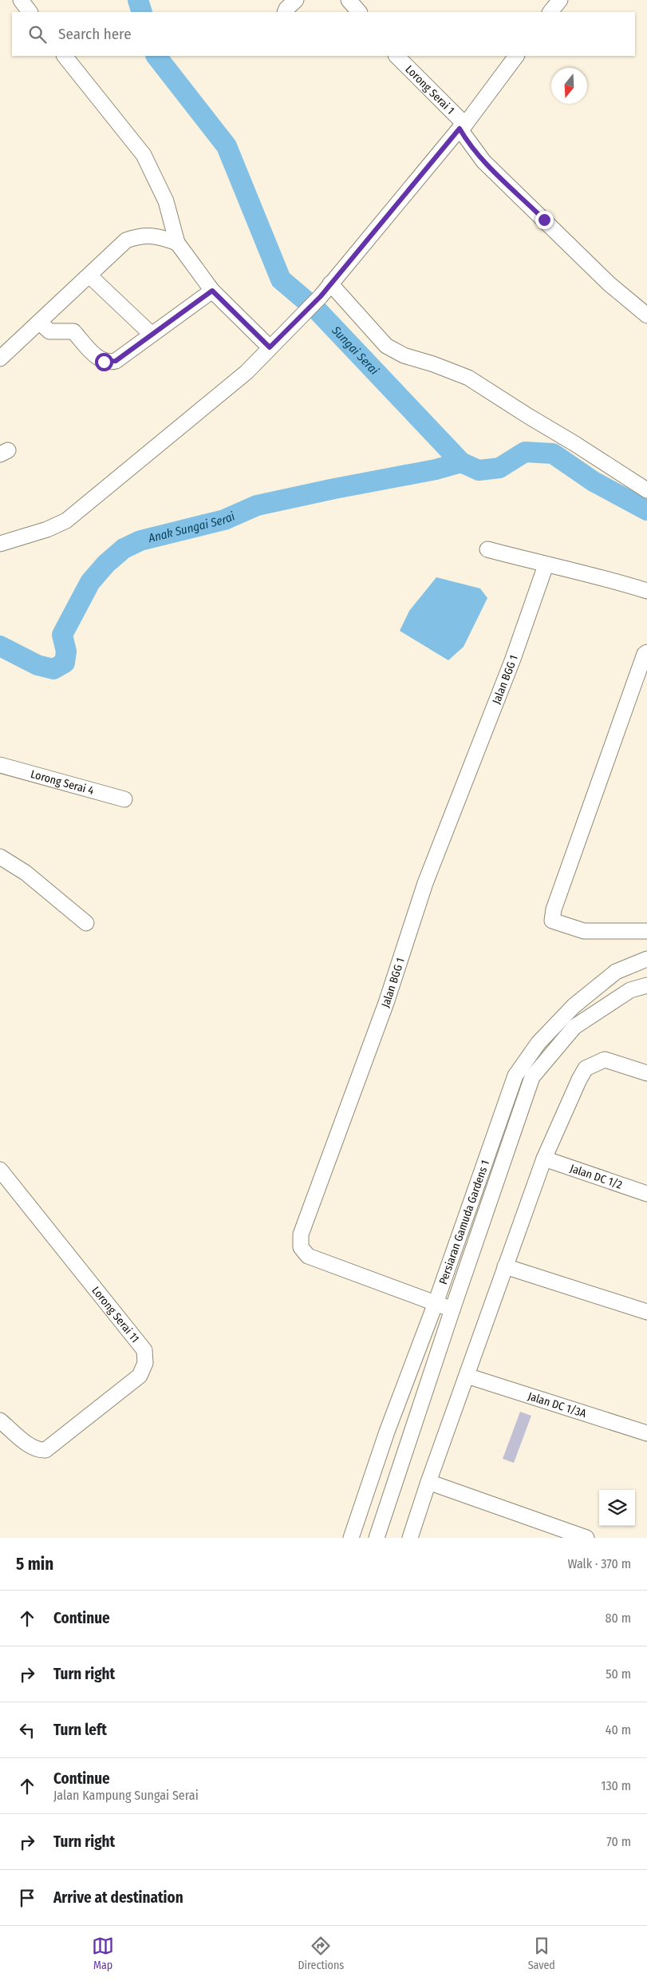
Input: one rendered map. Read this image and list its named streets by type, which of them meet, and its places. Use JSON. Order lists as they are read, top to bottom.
{
  "streets": {
    "street": [
      "Lorong Serai 1",
      "Jalan BGG 1",
      "Lorong Serai 4",
      "Jalan DC 1/2",
      "Persiaran Gamuda Gardens 1",
      "Lorong Serai 11",
      "Jalan DC 1/3A"
    ]
  },
  "crossings": [
    ["Jalan BGG 1", "Persiaran Gamuda Gardens 1"]
  ],
  "water": ["Sungai Serai", "Anak Sungai Serai"],
  "north": "bottom",
  "page": {
    "search": "Search here",
    "heading": ["5 min", "Walk · 370 m"],
    "list": [
      ["Continue", "80 m"],
      ["Turn right", "50 m"],
      ["Turn left", "40 m"],
      ["Continue", "Jalan Kampung Sungai Serai", "130 m"],
      ["Turn right", "70 m"],
      "Arrive at destination"
    ],
    "nav": ["Map", "Directions", "Saved"]
  }
}
